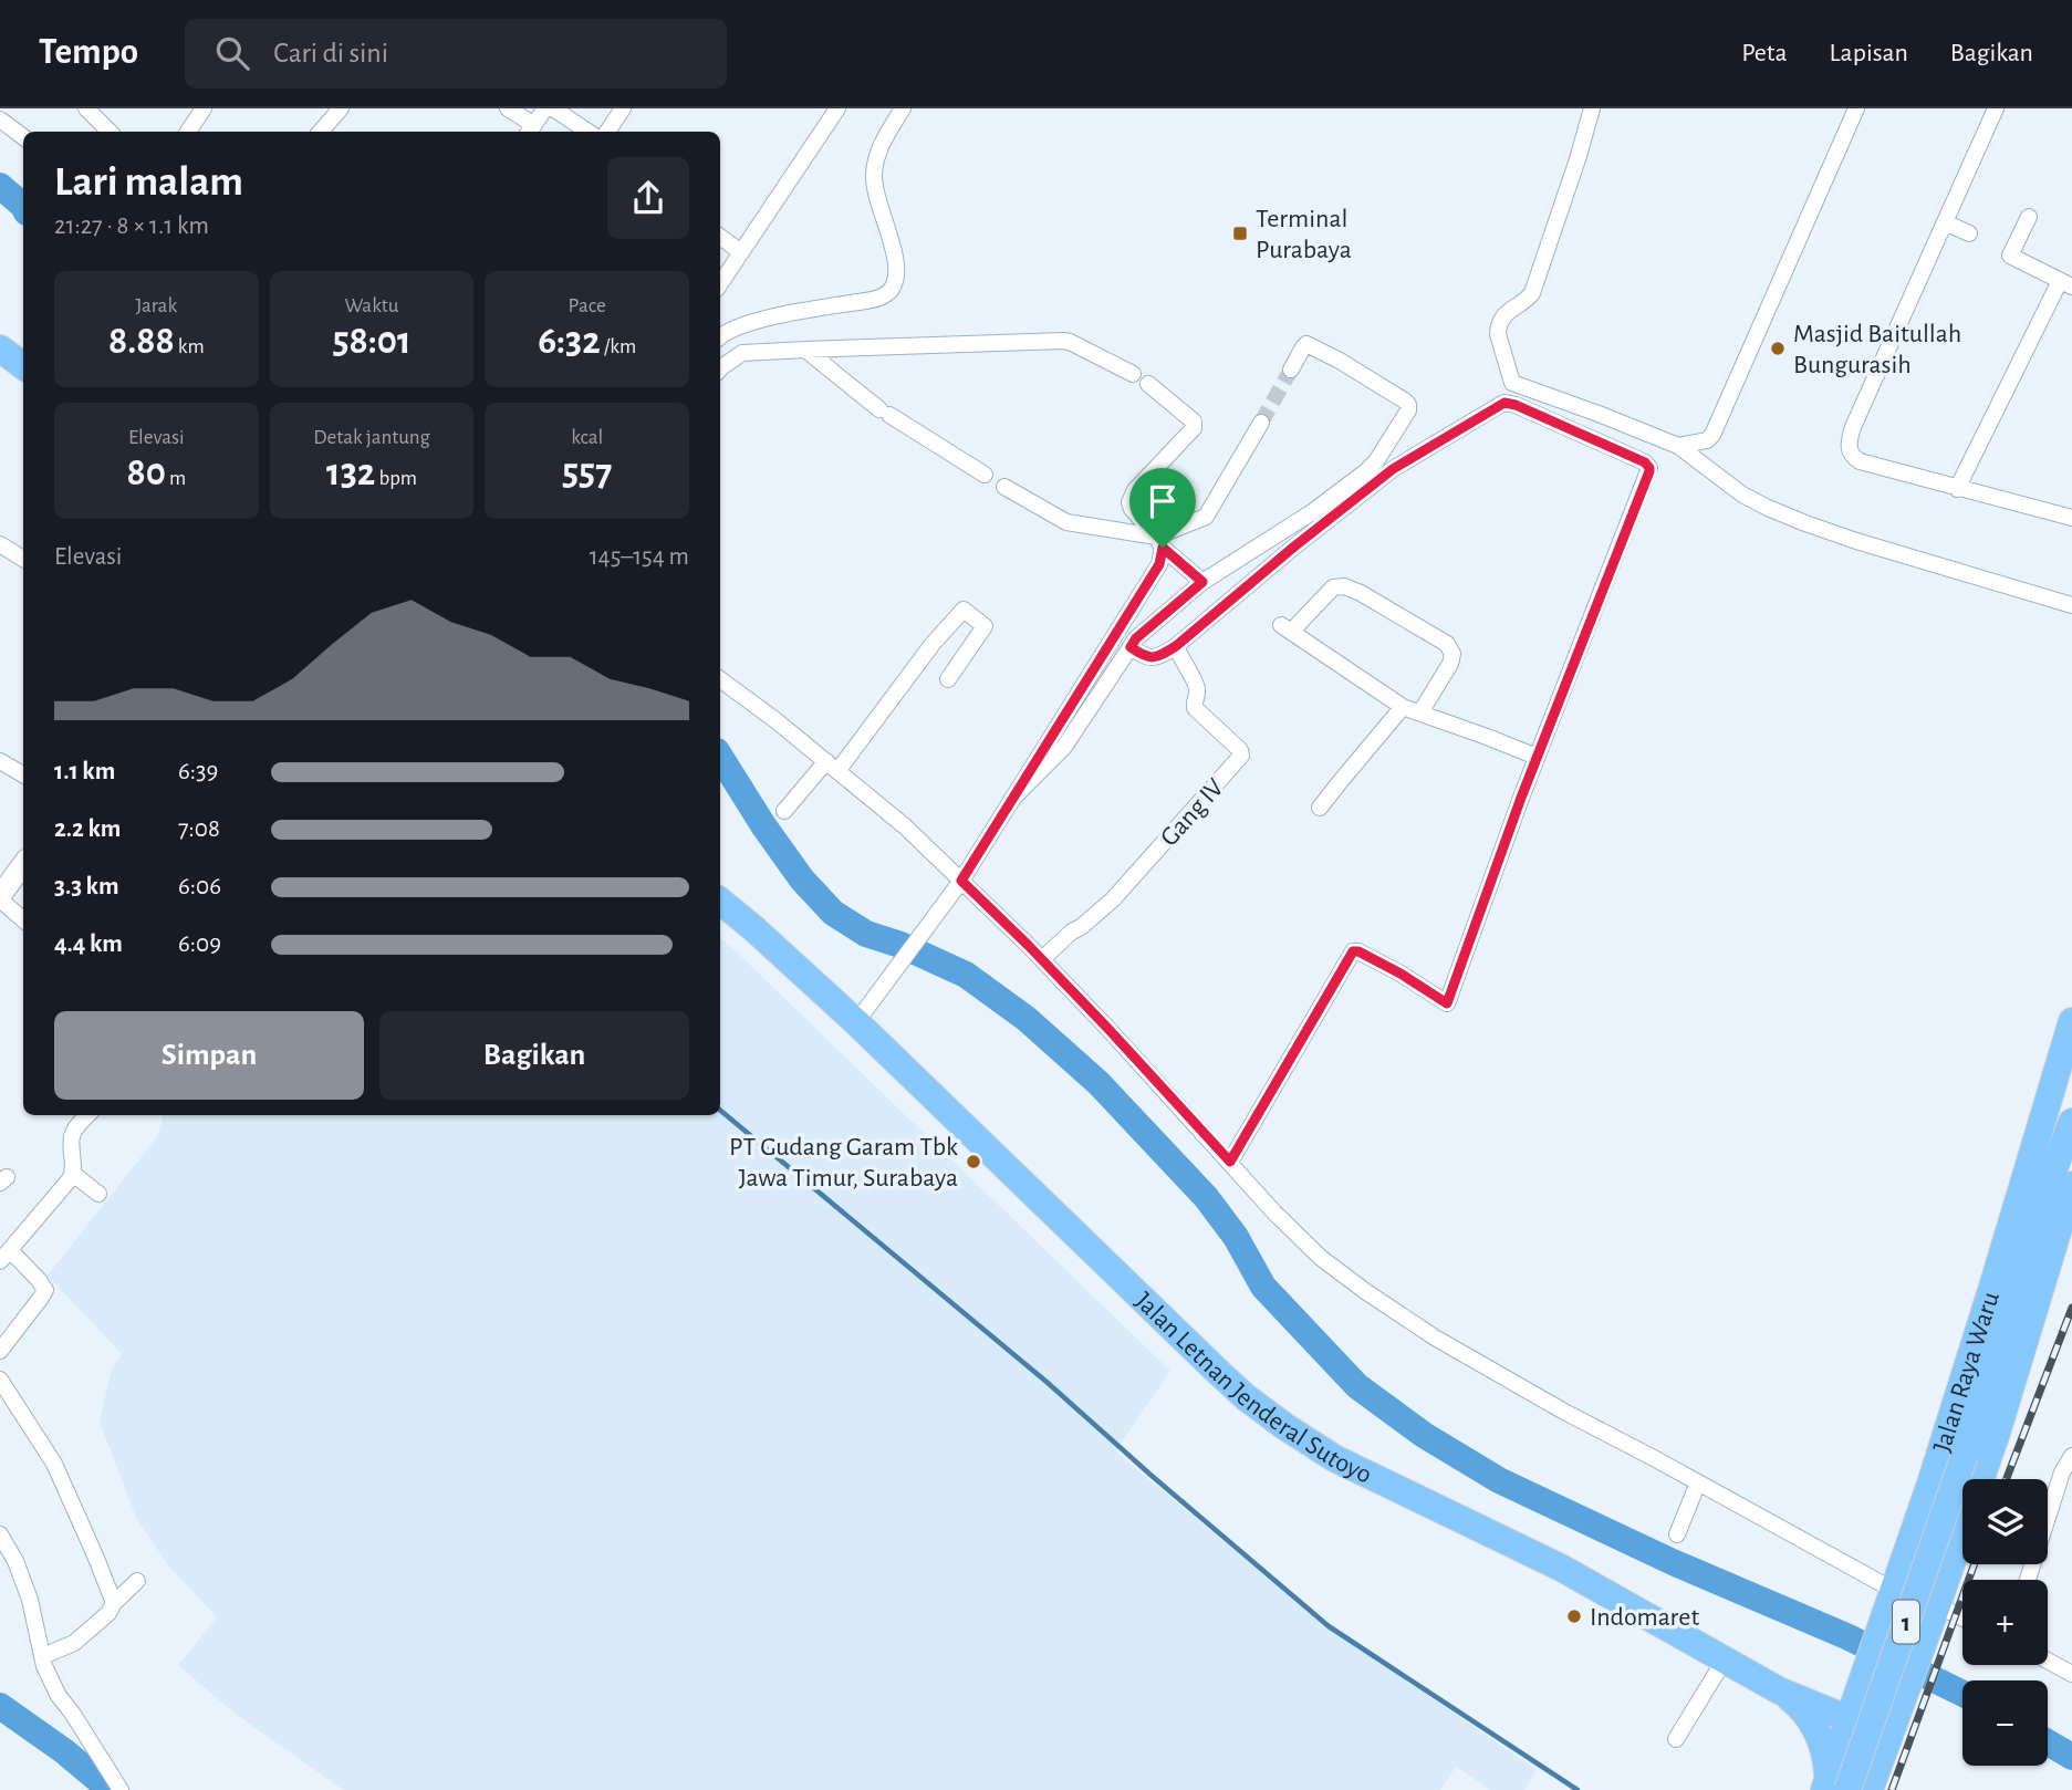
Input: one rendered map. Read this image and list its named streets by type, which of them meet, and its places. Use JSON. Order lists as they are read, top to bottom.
{
  "streets": {
    "highway": ["Jalan Raya Waru", "Jalan Letnan Jenderal Sutoyo", "1"],
    "street": ["Gang IV"]
  },
  "crossings": [
    ["Jalan Raya Waru", "Jalan Letnan Jenderal Sutoyo"],
    ["Jalan Raya Waru", "1"]
  ],
  "places": {
    "transit": ["Terminal Purabaya"],
    "other": ["Masjid Baitullah Bungurasih", "PT Gudang Garam Tbk Jawa Timur, Surabaya", "Indomaret"]
  },
  "page": {
    "header": "Tempo",
    "search": "Cari di sini",
    "nav": ["Peta", "Lapisan", "Bagikan"],
    "heading": ["Lari malam", "21:27 · 8 × 1.1 km"],
    "stats": [
      ["Jarak", "8.88 km"],
      ["Waktu", "58:01"],
      ["Pace", "6:32 /km"],
      ["Elevasi", "80 m"],
      ["Detak jantung", "132 bpm"],
      ["kcal", "557"]
    ],
    "chart": ["Elevasi", "145–154 m"],
    "list": [
      {
        "name": "1.1 km",
        "note": "6:39"
      },
      {
        "name": "2.2 km",
        "note": "7:08"
      },
      {
        "name": "3.3 km",
        "note": "6:06"
      },
      {
        "name": "4.4 km",
        "note": "6:09"
      }
    ],
    "buttons": ["Simpan", "Bagikan"],
    "map_buttons": ["+", "−"]
  }
}
